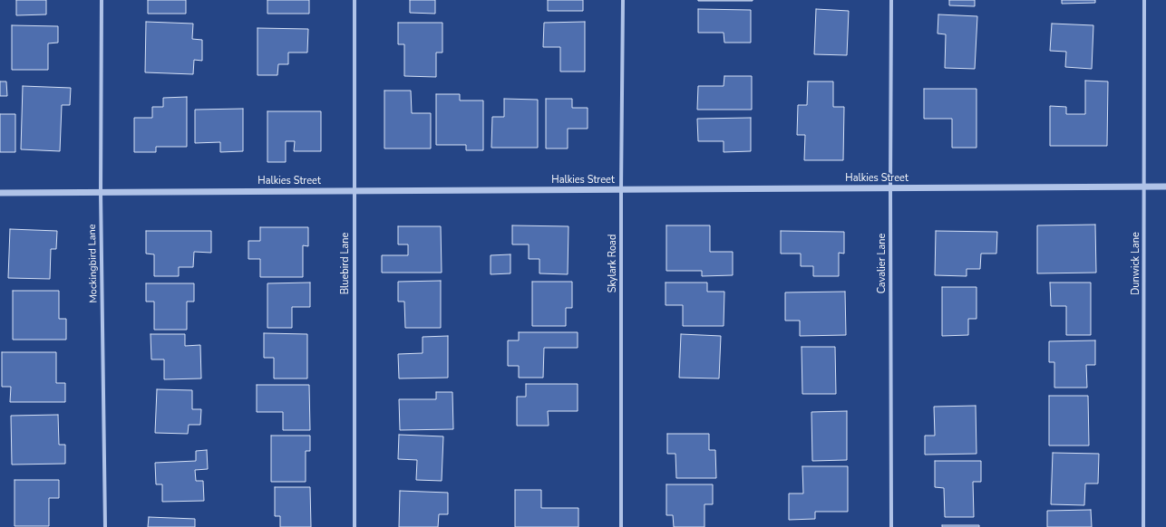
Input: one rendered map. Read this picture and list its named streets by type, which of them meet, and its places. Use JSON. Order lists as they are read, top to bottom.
{
  "streets": {
    "street": [
      "Halkies Street",
      "Mockingbird Lane",
      "Bluebird Lane",
      "Skylark Road",
      "Cavalier Lane",
      "Dunwick Lane"
    ]
  },
  "crossings": [
    ["Halkies Street", "Mockingbird Lane"],
    ["Halkies Street", "Bluebird Lane"],
    ["Halkies Street", "Skylark Road"],
    ["Halkies Street", "Cavalier Lane"],
    ["Halkies Street", "Dunwick Lane"]
  ]
}
